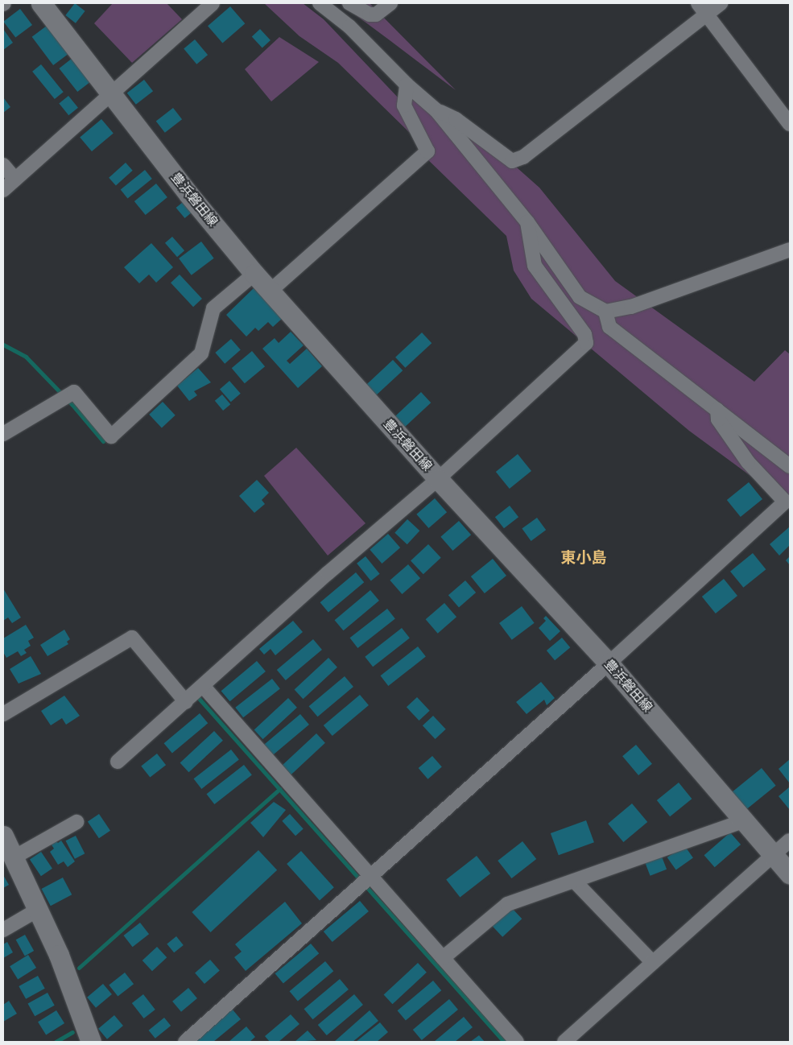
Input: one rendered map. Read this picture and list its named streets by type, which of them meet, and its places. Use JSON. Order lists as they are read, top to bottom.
{
  "streets": {
    "main road": ["豊浜磐田線"]
  },
  "districts": ["東小島"]
}
